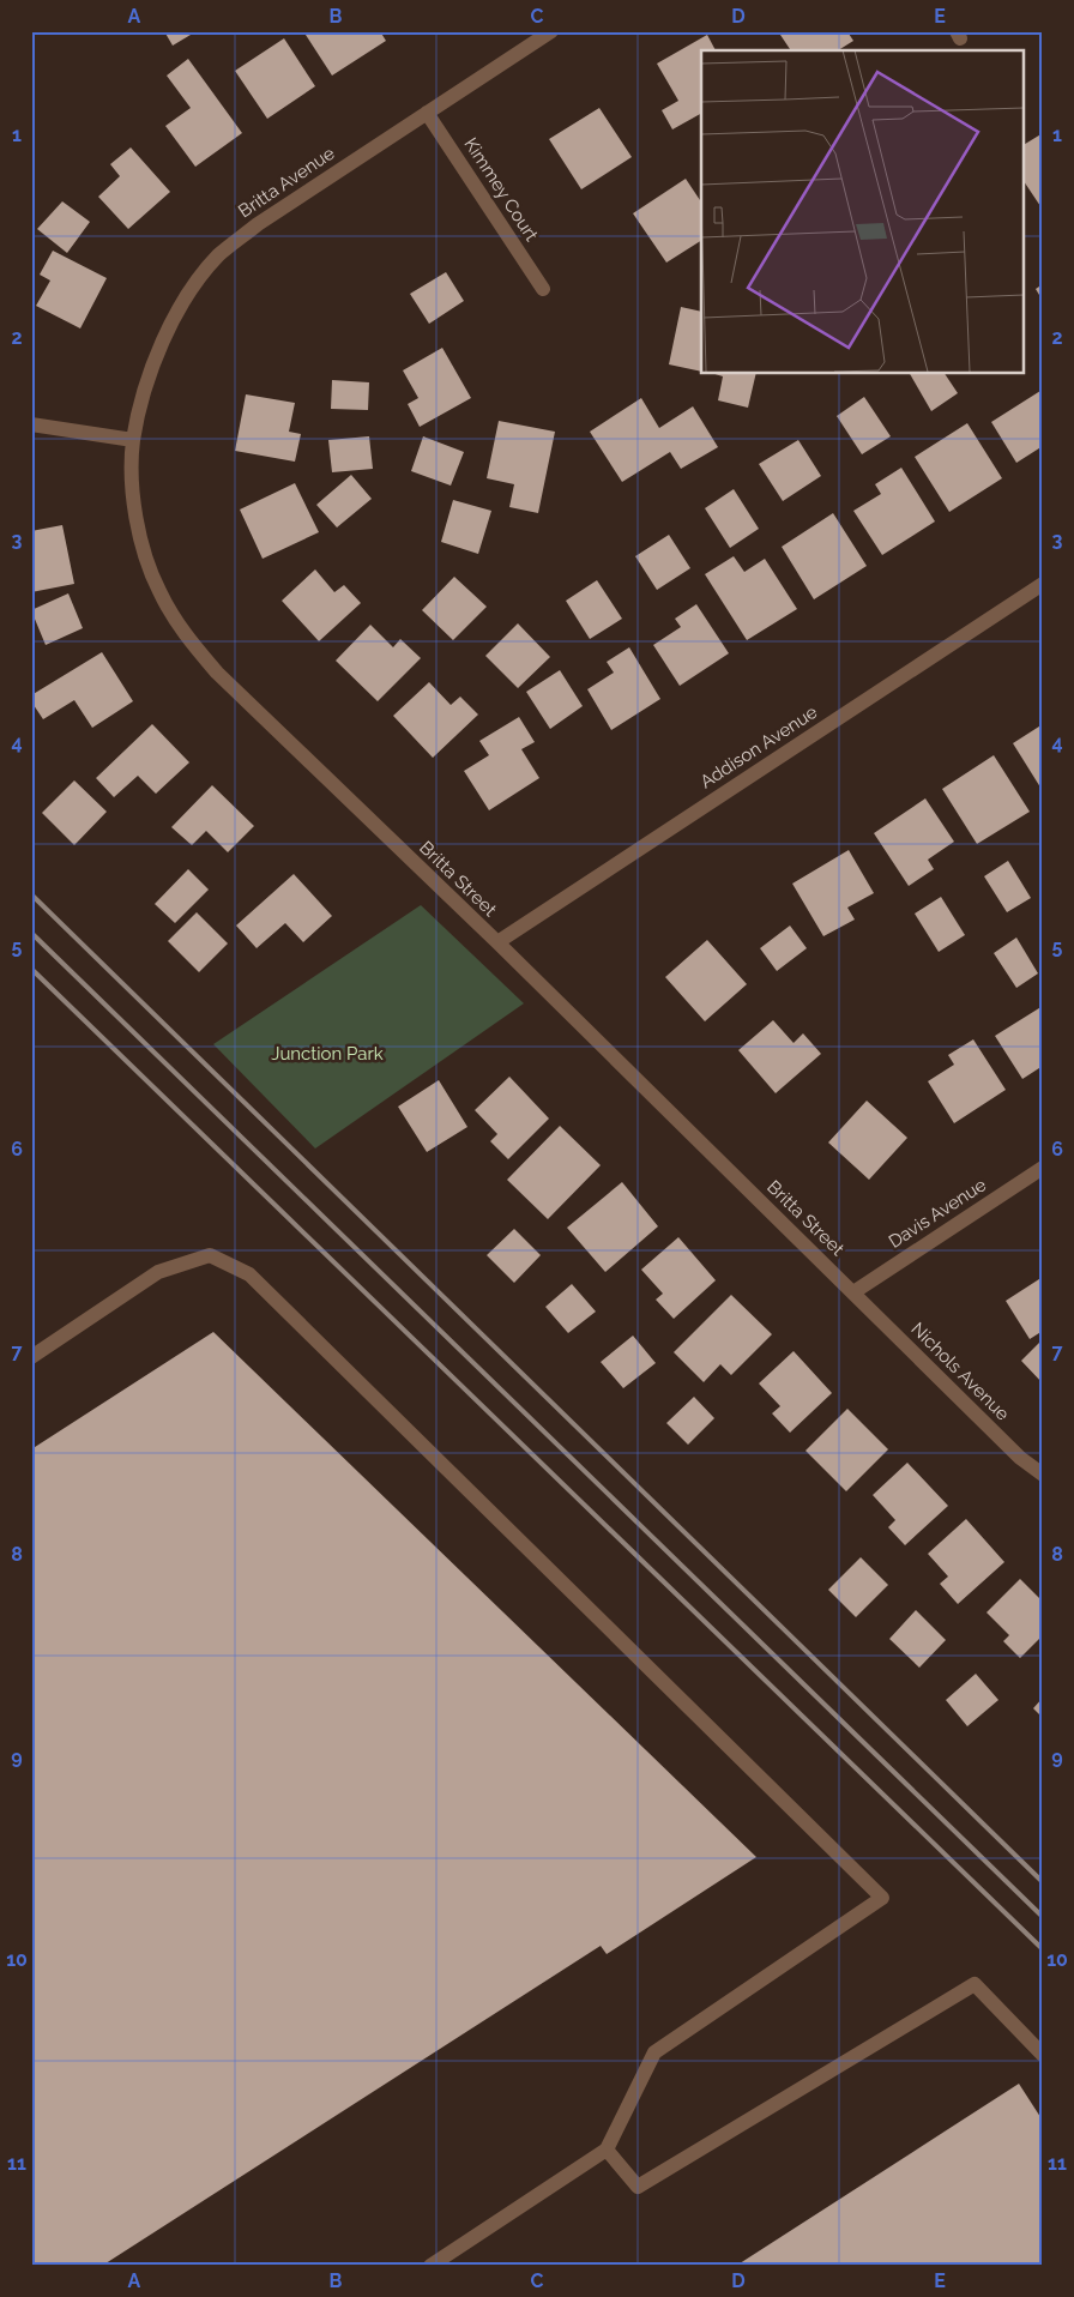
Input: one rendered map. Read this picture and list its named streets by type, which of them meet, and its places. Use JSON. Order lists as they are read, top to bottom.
{
  "streets": {
    "street": [
      "Britta Avenue",
      "Kimmey Court",
      "Addison Avenue",
      "Britta Street",
      "Davis Avenue",
      "Nichols Avenue"
    ]
  },
  "crossings": [
    ["Britta Avenue", "Kimmey Court"],
    ["Britta Avenue", "Britta Street"],
    ["Addison Avenue", "Britta Street"],
    ["Britta Street", "Davis Avenue"],
    ["Britta Street", "Nichols Avenue"],
    ["Davis Avenue", "Nichols Avenue"]
  ],
  "parks": ["Junction Park"],
  "grid": {
    "columns": [
      "A",
      "B",
      "C",
      "D",
      "E"
    ],
    "rows": [
      "1",
      "2",
      "3",
      "4",
      "5",
      "6",
      "7",
      "8",
      "9",
      "10",
      "11"
    ]
  }
}
